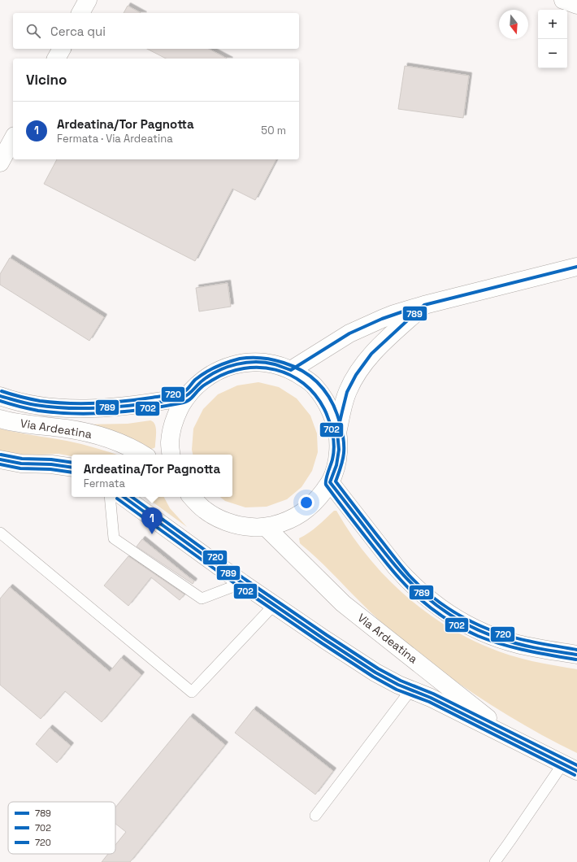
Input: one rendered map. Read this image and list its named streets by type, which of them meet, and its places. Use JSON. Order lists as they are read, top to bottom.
{
  "streets": {
    "main road": ["Via Ardeatina"]
  },
  "lines": ["transit line 789", "transit line 720", "transit line 702"],
  "legend": ["789", "702", "720"],
  "north": "bottom",
  "page": {
    "map_buttons": ["+", "−"],
    "search": "Cerca qui",
    "heading": "Vicino",
    "list": [
      {
        "mark": "1",
        "name": "Ardeatina/Tor Pagnotta",
        "note": "Fermata · Via Ardeatina",
        "value": "50 m"
      }
    ],
    "popup": ["Ardeatina/Tor Pagnotta", "Fermata"],
    "pins": "1"
  }
}
